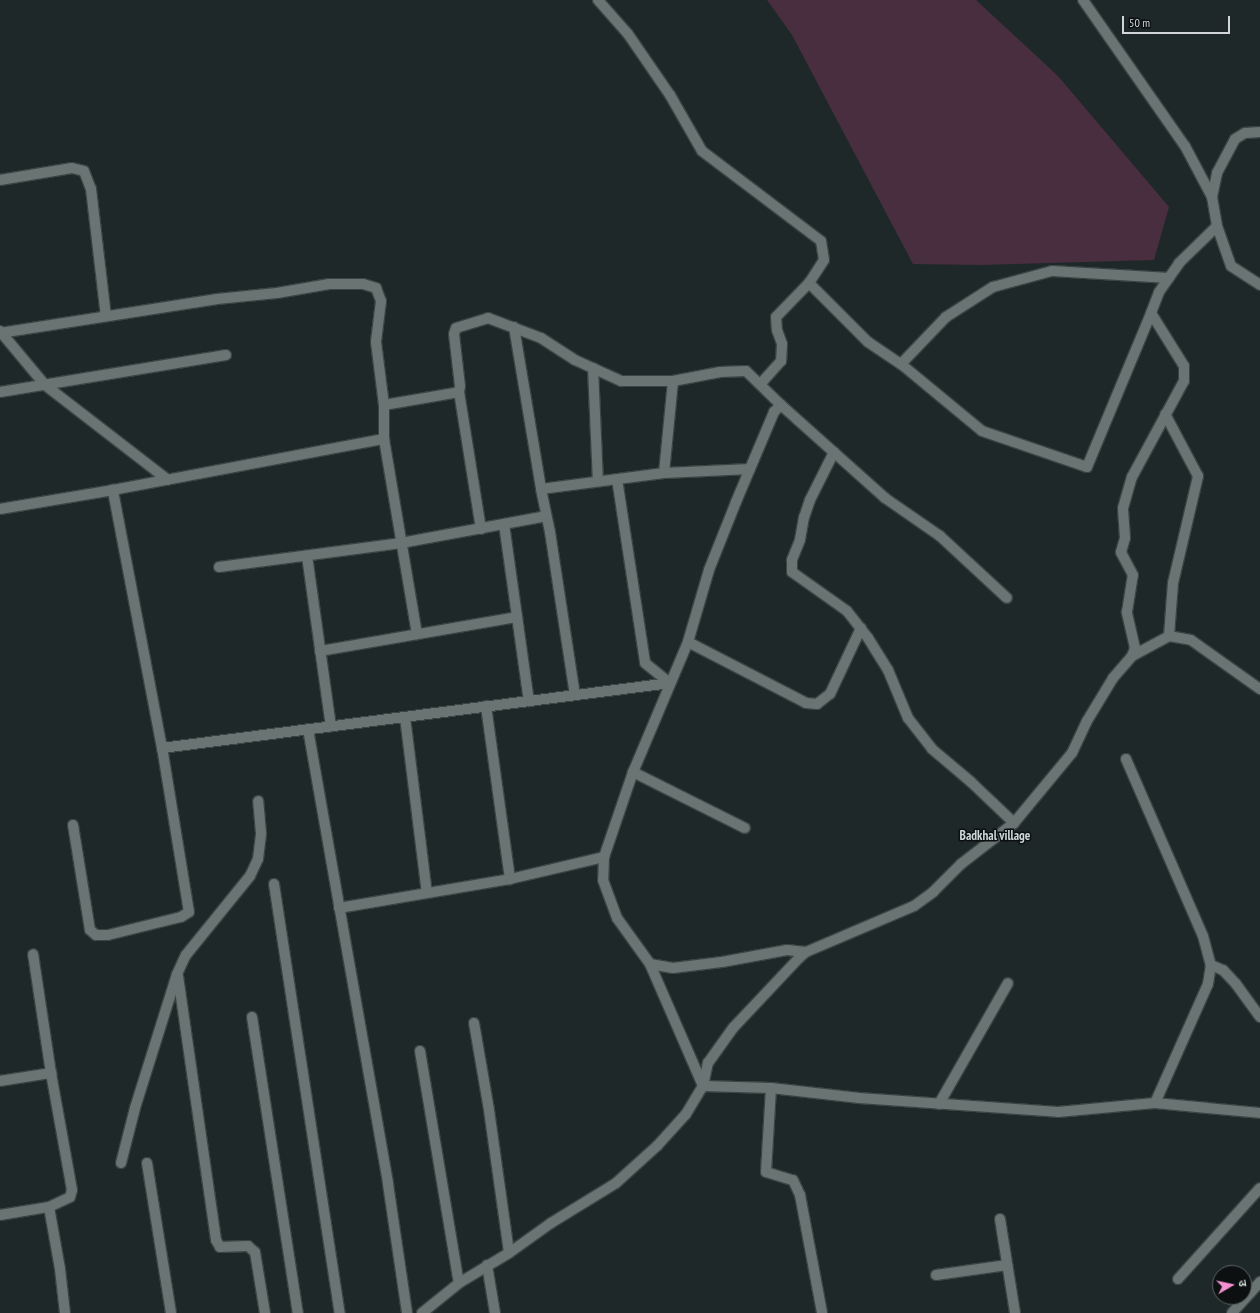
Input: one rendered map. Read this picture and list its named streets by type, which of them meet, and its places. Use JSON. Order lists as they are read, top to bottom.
{
  "districts": ["Badkhal village"],
  "scale_bar": "50 m",
  "north": "right"
}
